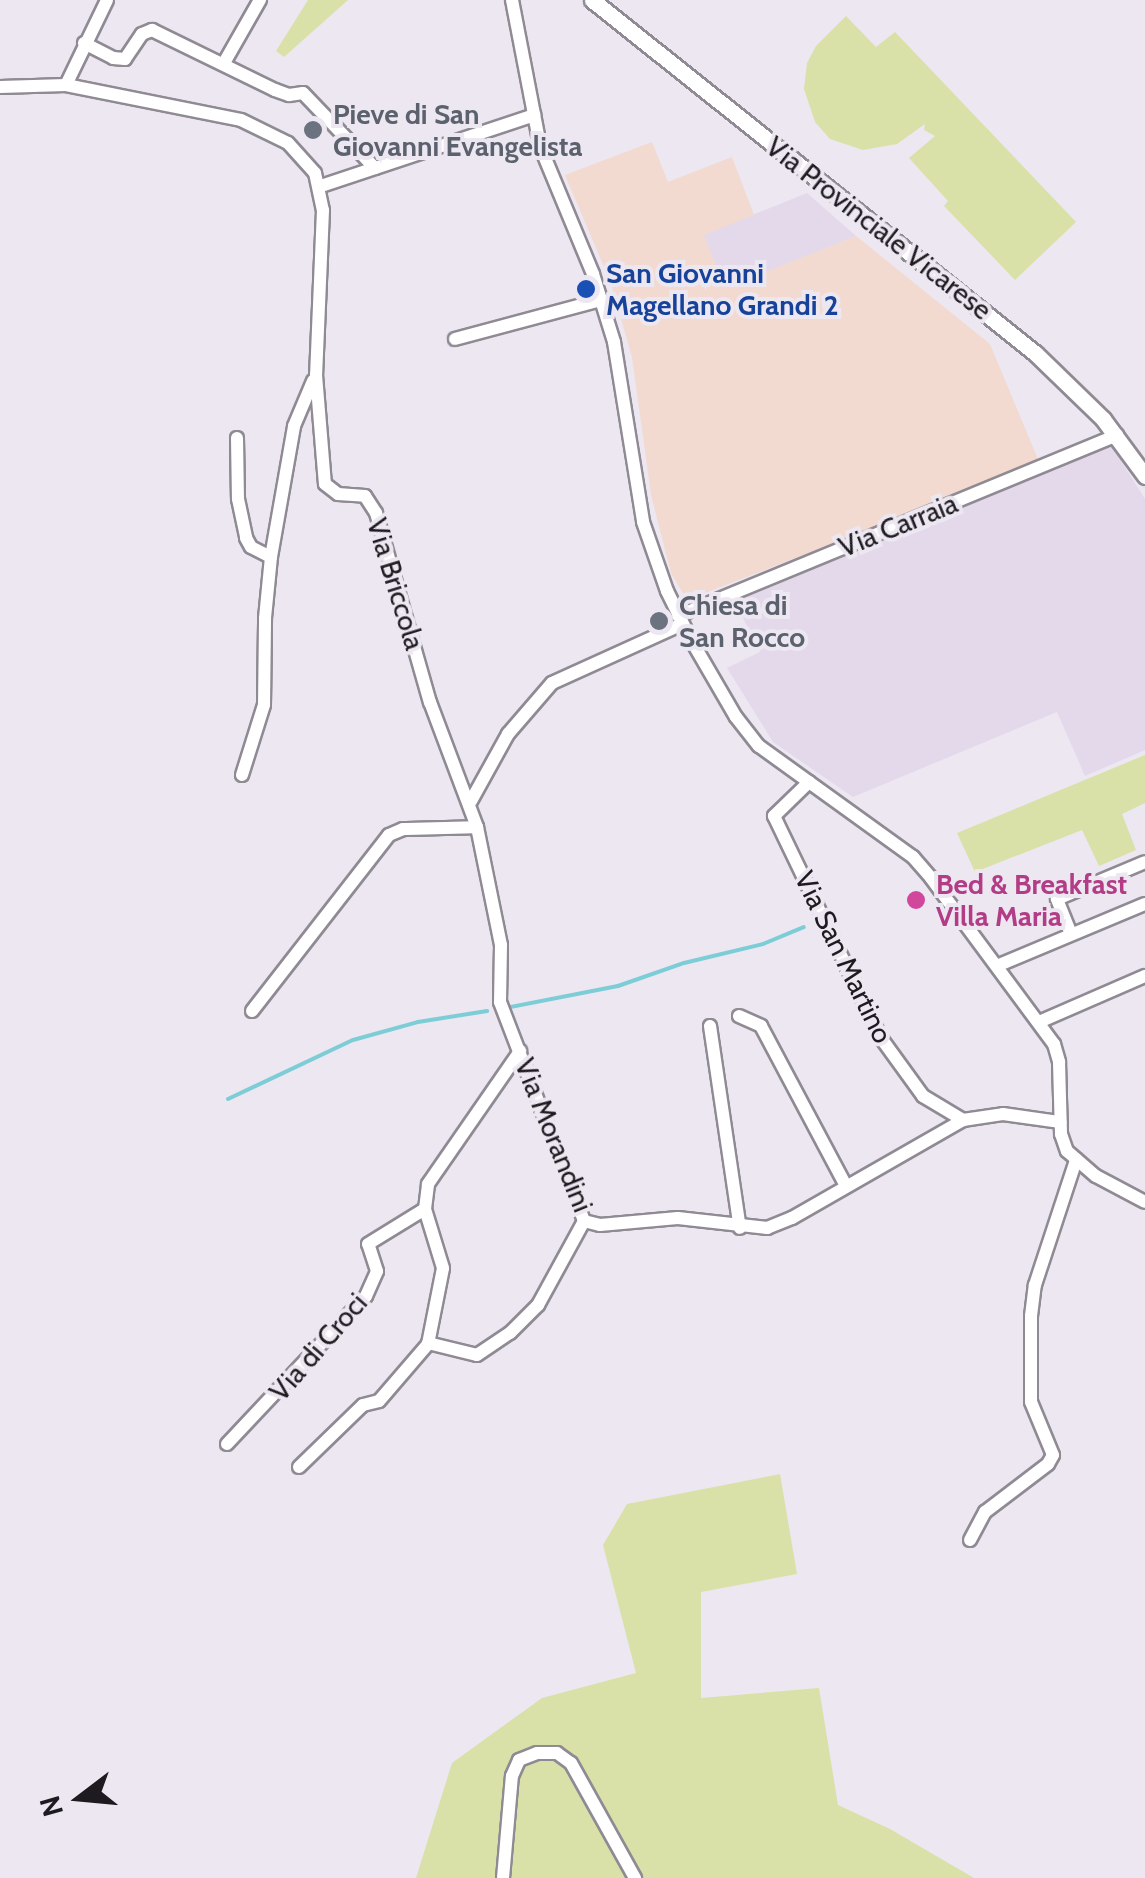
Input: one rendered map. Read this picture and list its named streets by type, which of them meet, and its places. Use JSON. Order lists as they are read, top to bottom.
{
  "streets": {
    "main road": ["Via Provinciale Vicarese"],
    "street": [
      "Via Carraia",
      "Via Briccola",
      "Via San Martino",
      "Via Morandini",
      "Via di Croci"
    ]
  },
  "crossings": [
    ["Via Provinciale Vicarese", "Via Carraia"],
    ["Via Carraia", "Via Briccola"],
    ["Via Briccola", "Via Morandini"],
    ["Via San Martino", "Via Morandini"]
  ],
  "places": [
    "Pieve di San Giovanni Evangelista",
    "San Giovanni Magellano Grandi 2",
    "Chiesa di San Rocco",
    "Bed & Breakfast Villa Maria"
  ],
  "north": "left"
}
